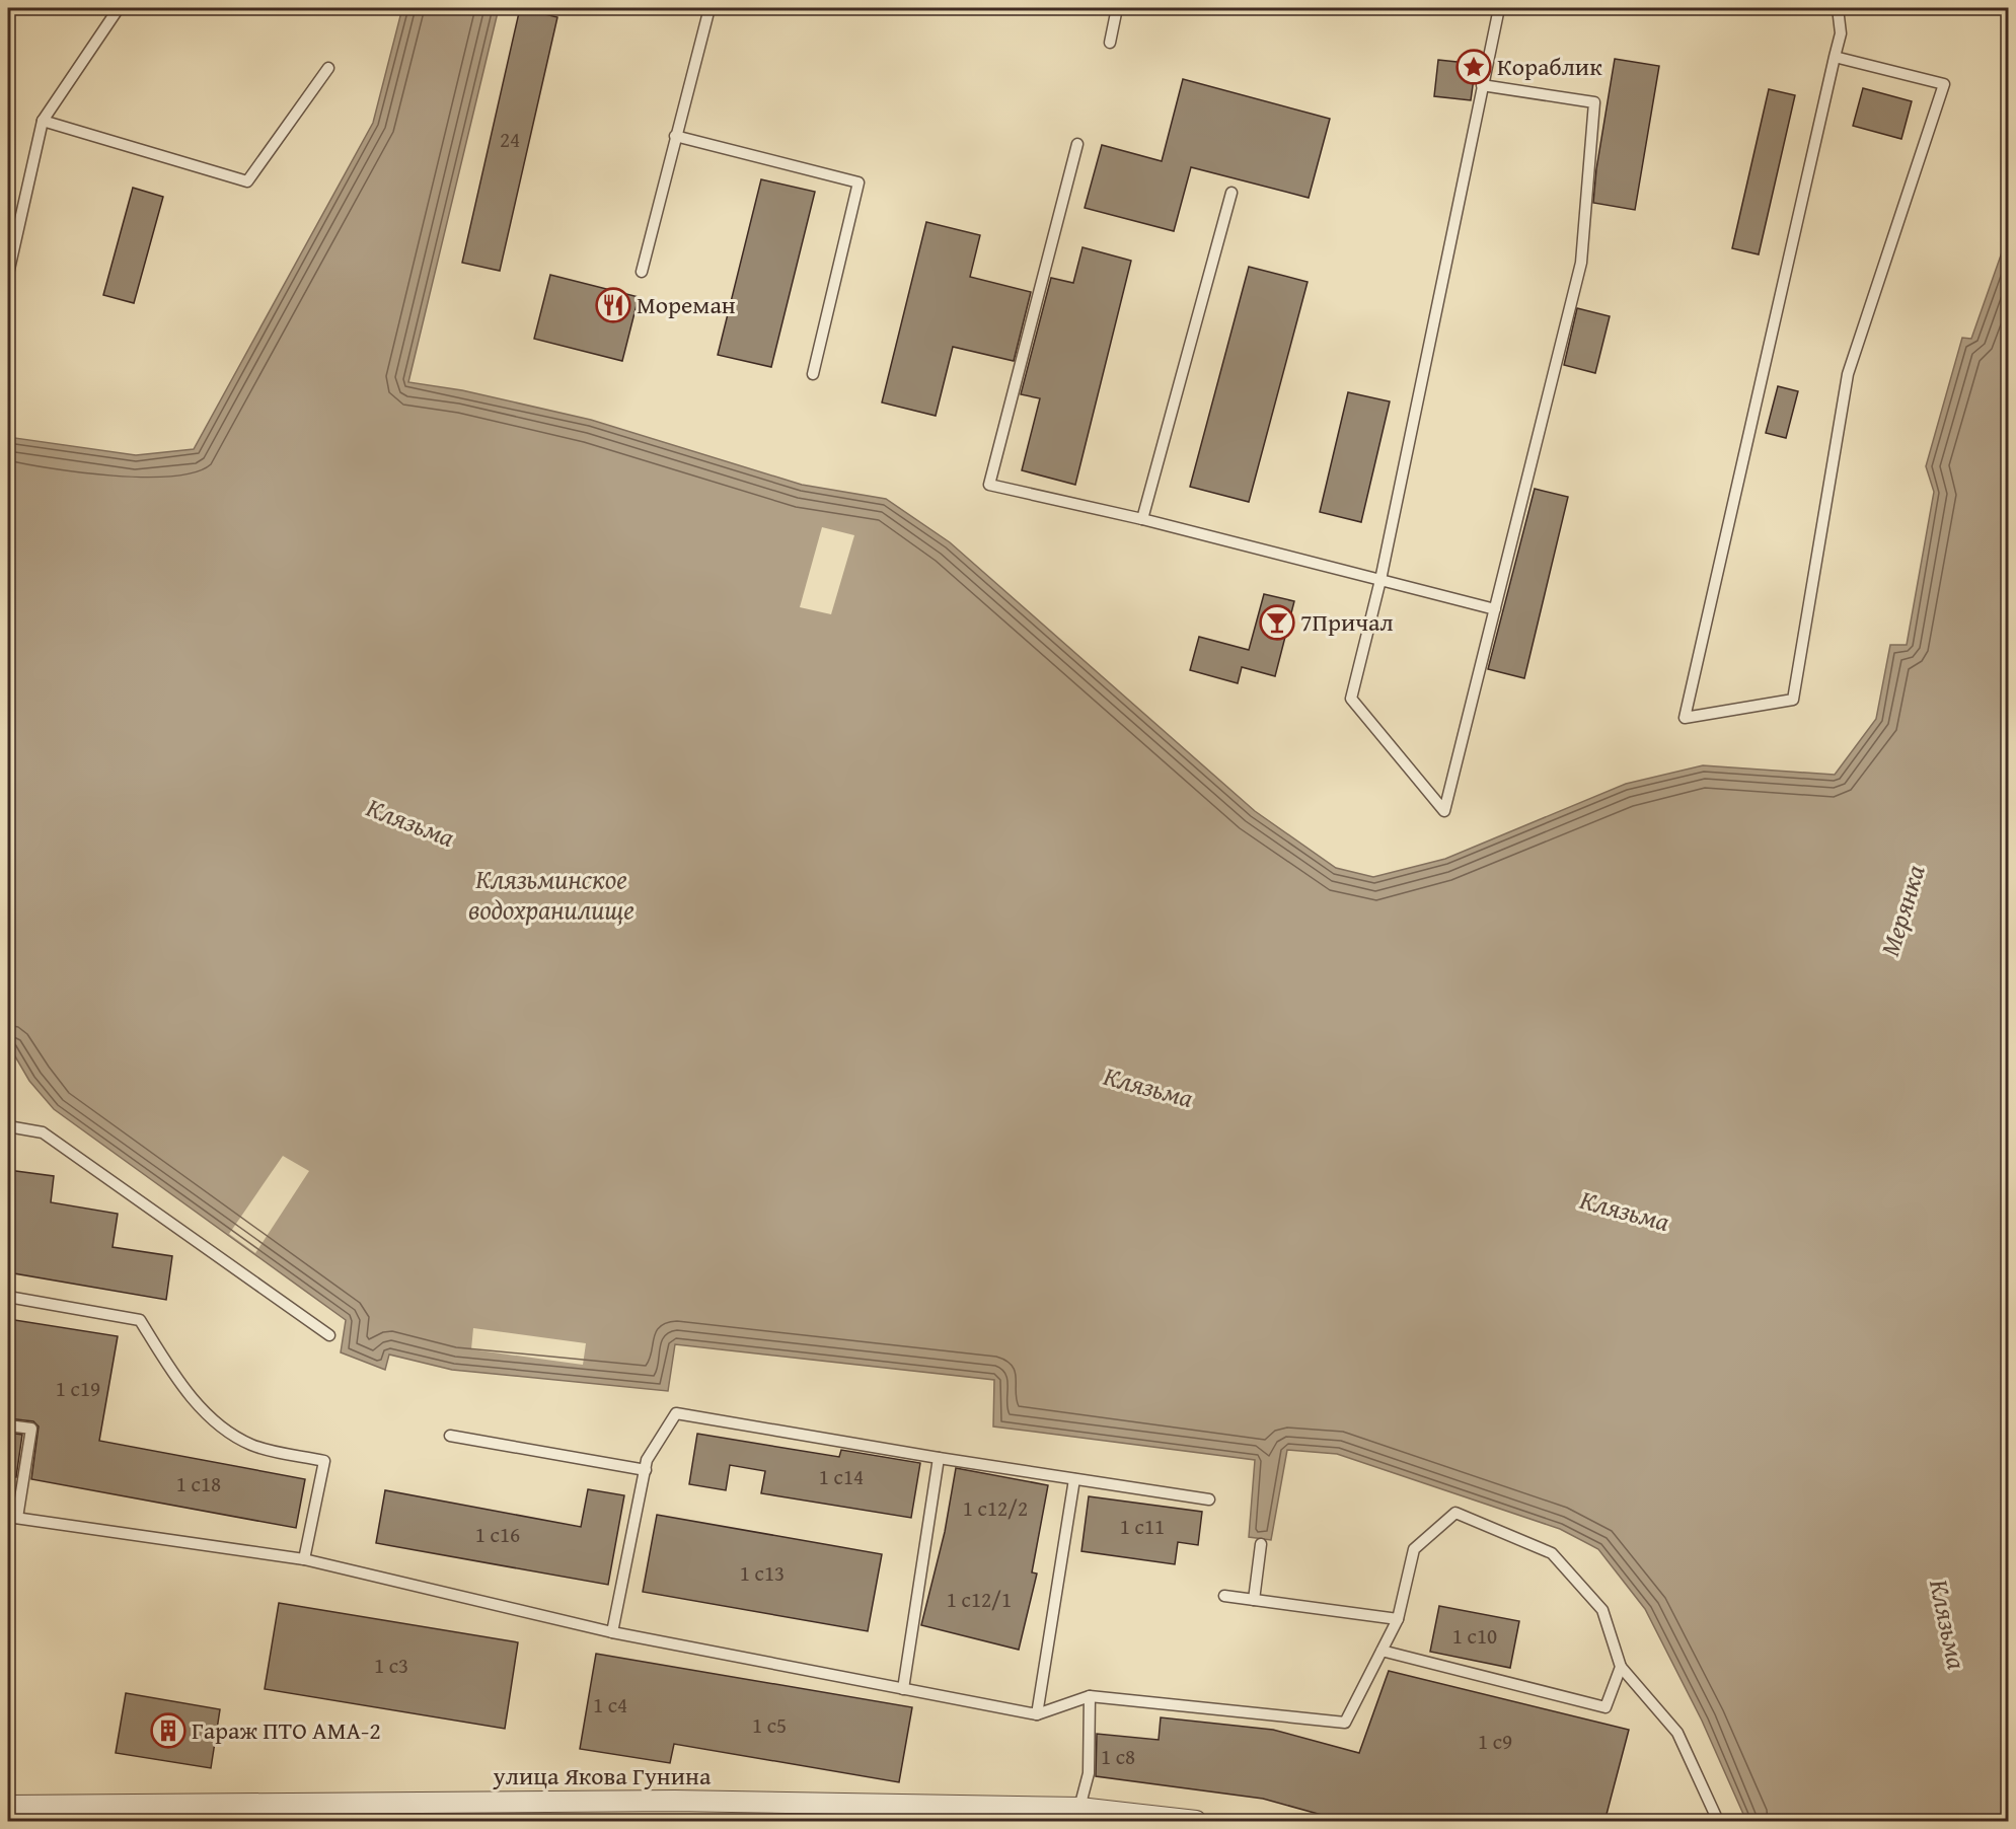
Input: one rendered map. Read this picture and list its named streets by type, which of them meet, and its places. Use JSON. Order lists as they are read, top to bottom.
{
  "streets": {
    "street": ["улица Якова Гунина"]
  },
  "water": ["Клязьма", "Клязьминское водохранилище", "Мерянка"],
  "places": {
    "place": ["Кораблик"],
    "restaurant": ["Мореман"],
    "bar": ["7Причал"],
    "building": ["Гараж ПТО АМА-2"]
  },
  "house_numbers": [
    "24",
    "1 с19",
    "1 с14",
    "1 с18",
    "1 с12/2",
    "1 с11",
    "1 с16",
    "1 с13",
    "1 с12/1",
    "1 с10",
    "1 с3",
    "1 с4",
    "1 с5",
    "1 с9",
    "1 с8"
  ]
}
